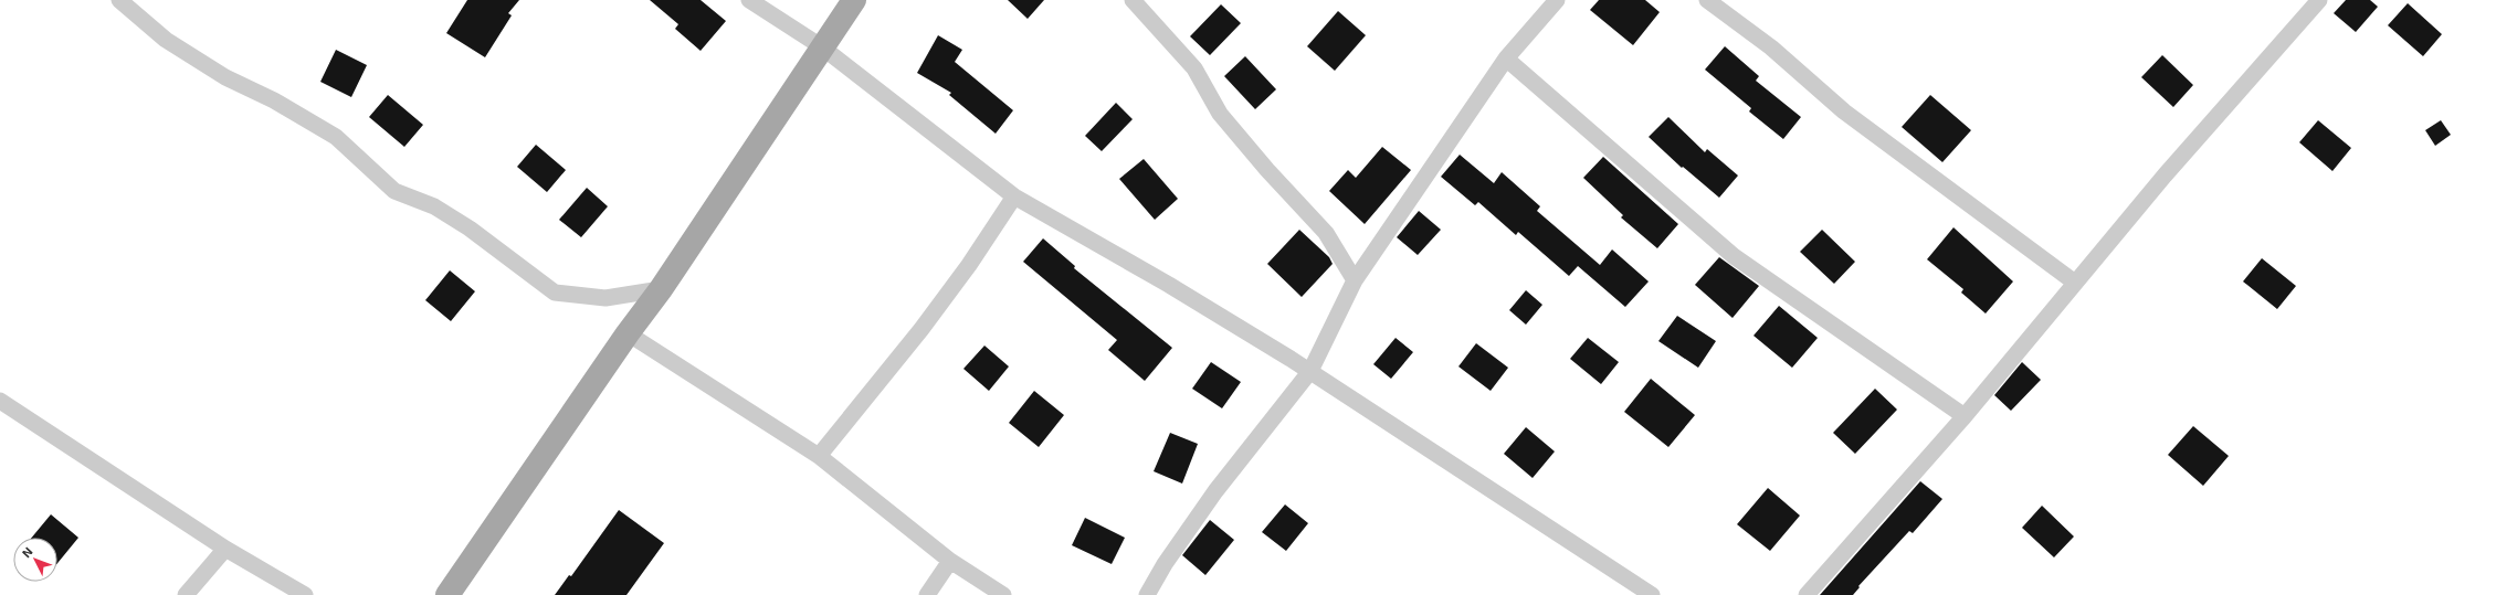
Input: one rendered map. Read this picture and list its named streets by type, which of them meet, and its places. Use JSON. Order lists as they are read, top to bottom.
{
  "north": "top left"
}
